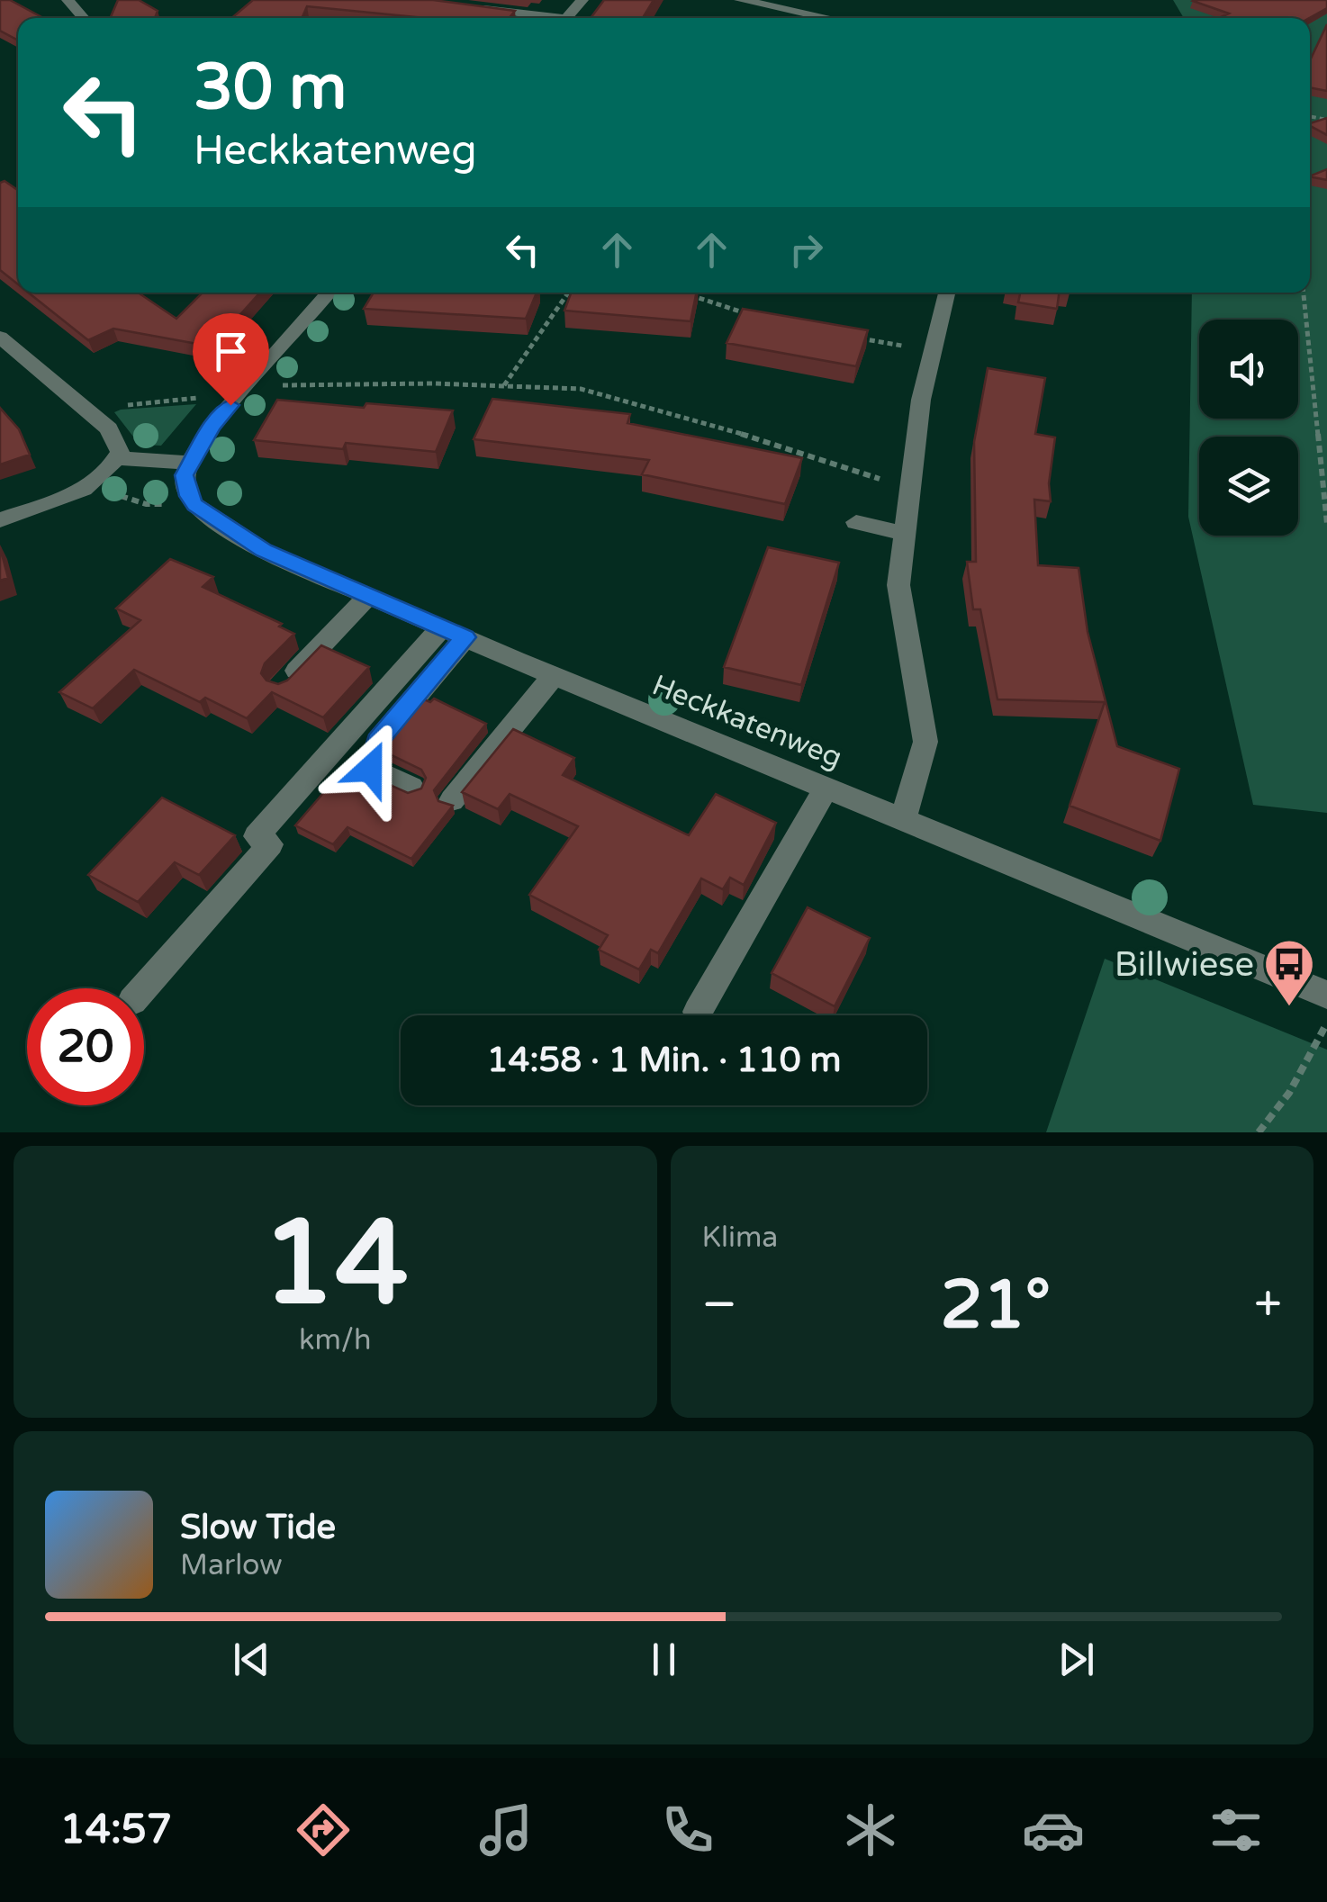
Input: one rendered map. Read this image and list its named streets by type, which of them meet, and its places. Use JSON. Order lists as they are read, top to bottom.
{
  "streets": {
    "street": ["Heckkatenweg"]
  },
  "places": {
    "bus stop": ["Billwiese"]
  },
  "page": {
    "turn": ["30 m", "Heckkatenweg"],
    "limit": "20",
    "trip": "14:58 · 1 Min. · 110 m",
    "tile": [
      ["14", "km/h"],
      "Klima"
    ],
    "heat": ["−", "21°", "+"],
    "song": ["Slow Tide", "Marlow"],
    "tabs": "14:57"
  }
}
